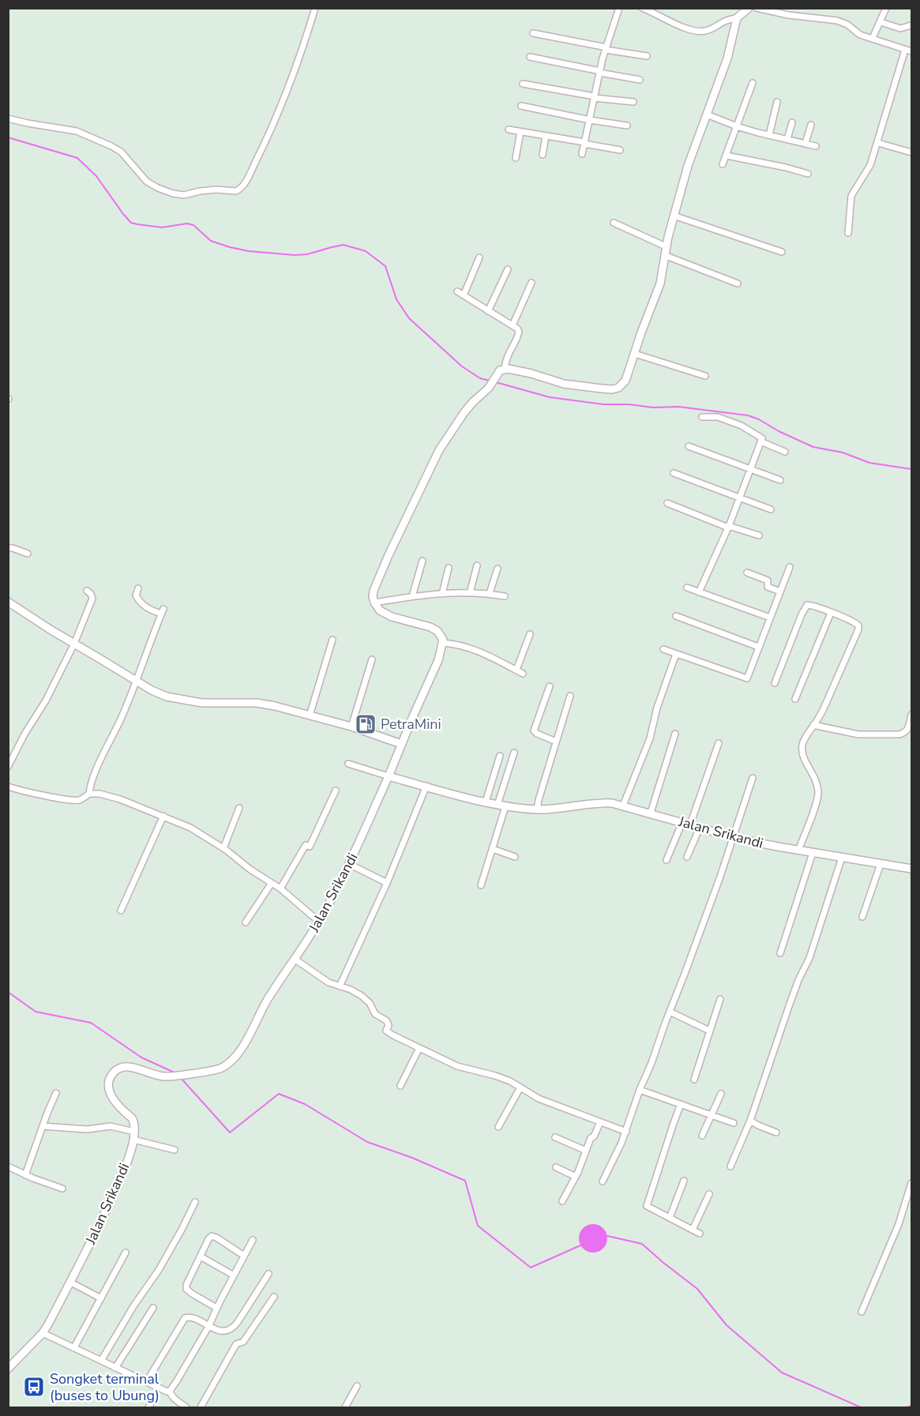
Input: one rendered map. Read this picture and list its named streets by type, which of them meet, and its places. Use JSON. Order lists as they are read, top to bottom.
{
  "streets": {
    "street": ["Jalan Srikandi"]
  },
  "places": {
    "fuel station": ["PetraMini"],
    "bus stop": ["Songket terminal (buses to Ubung)"]
  }
}
